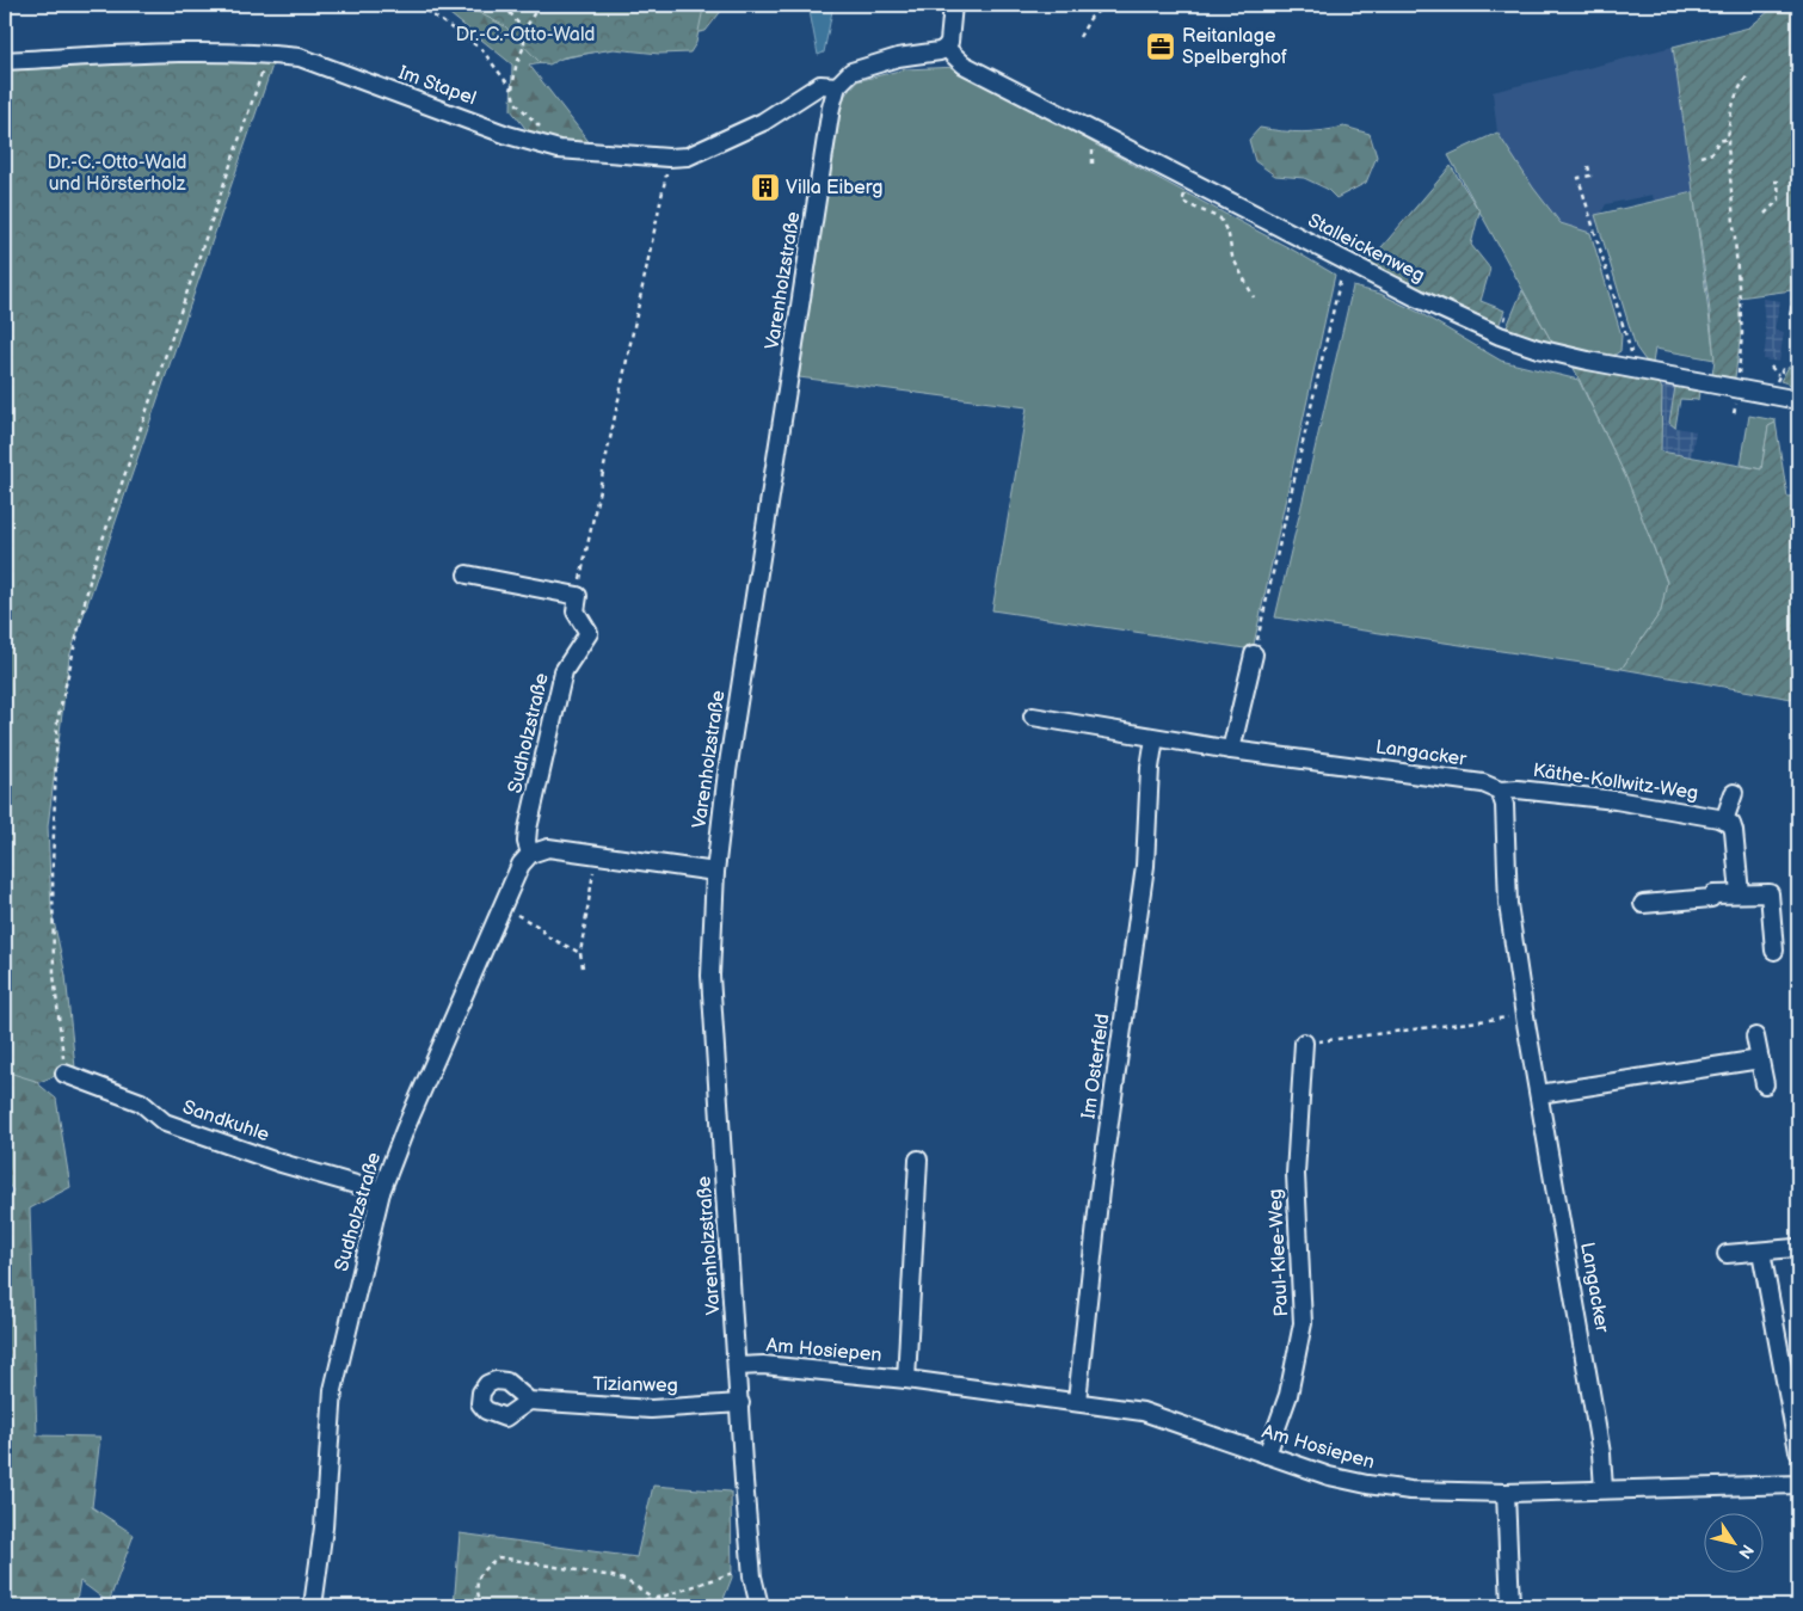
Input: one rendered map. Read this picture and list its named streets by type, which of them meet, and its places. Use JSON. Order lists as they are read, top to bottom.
{
  "streets": {
    "street": [
      "Im Stapel",
      "Stalleickenweg",
      "Varenholzstraße",
      "Sudholzstraße",
      "Langacker",
      "Käthe-Kollwitz-Weg",
      "Im Osterfeld",
      "Sandkuhle",
      "Paul-Klee-Weg",
      "Am Hosiepen",
      "Tizianweg"
    ]
  },
  "crossings": [
    ["Im Stapel", "Varenholzstraße"],
    ["Varenholzstraße", "Am Hosiepen"],
    ["Varenholzstraße", "Tizianweg"],
    ["Sudholzstraße", "Sandkuhle"],
    ["Langacker", "Käthe-Kollwitz-Weg"],
    ["Langacker", "Im Osterfeld"],
    ["Langacker", "Am Hosiepen"],
    ["Im Osterfeld", "Am Hosiepen"],
    ["Paul-Klee-Weg", "Am Hosiepen"]
  ],
  "parks": ["Dr.-C.-Otto-Wald", "Dr.-C.-Otto-Wald und Hörsterholz"],
  "places": {
    "office": ["Reitanlage Spelberghof"],
    "building": ["Villa Eiberg"]
  },
  "north": "bottom right"
}
